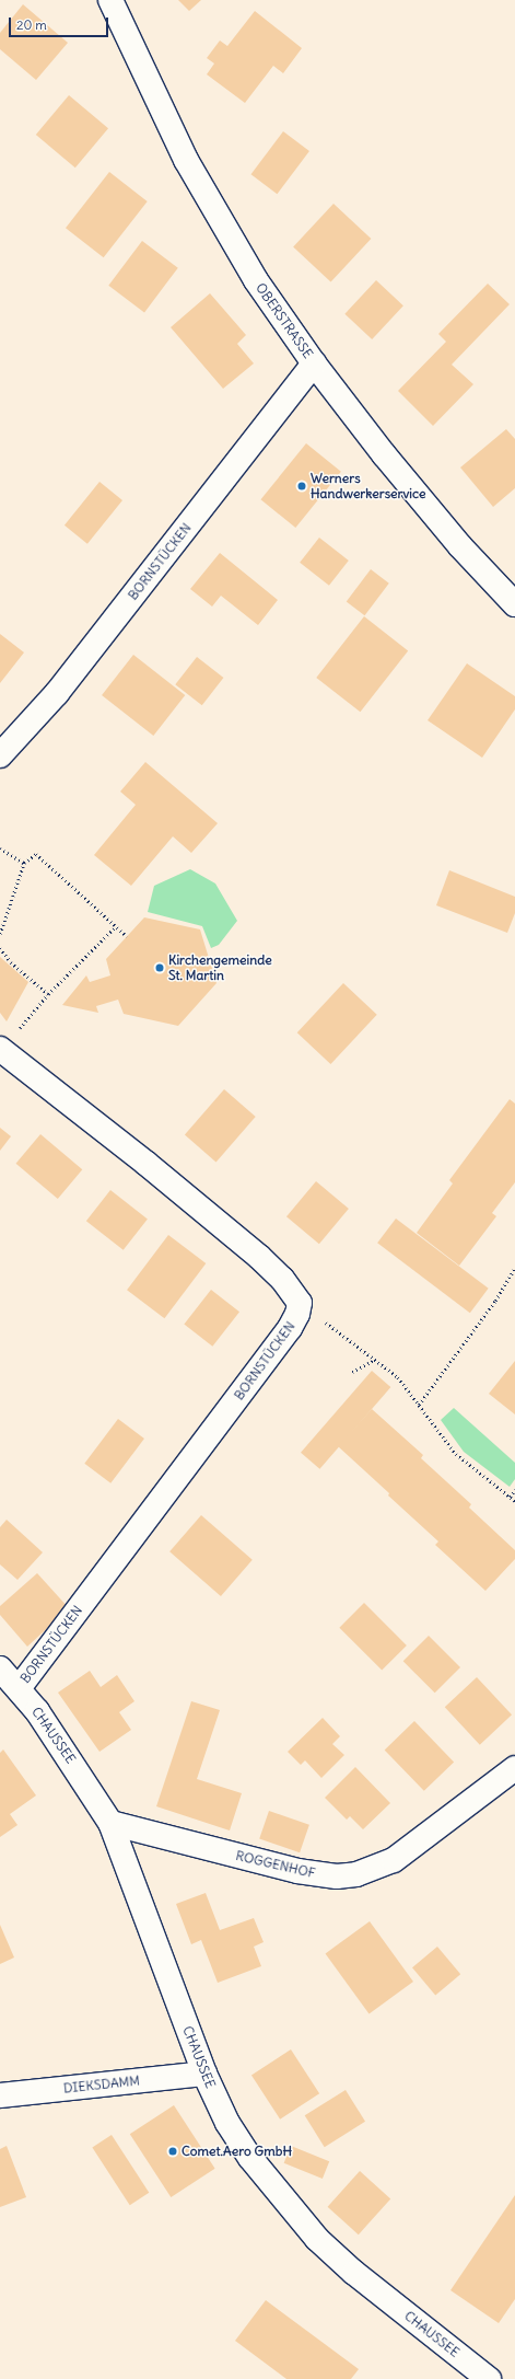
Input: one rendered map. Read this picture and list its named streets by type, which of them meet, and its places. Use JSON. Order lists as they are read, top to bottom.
{
  "streets": {
    "street": [
      "OBERSTRASSE",
      "BORNSTÜCKEN",
      "CHAUSSEE",
      "ROGGENHOF",
      "DIEKSDAMM"
    ]
  },
  "crossings": [
    ["OBERSTRASSE", "BORNSTÜCKEN"],
    ["BORNSTÜCKEN", "CHAUSSEE"],
    ["CHAUSSEE", "ROGGENHOF"],
    ["CHAUSSEE", "DIEKSDAMM"]
  ],
  "places": ["Werners Handwerkerservice", "Kirchengemeinde St. Martin", "Comet.Aero GmbH"],
  "scale_bar": "20 m"
}
